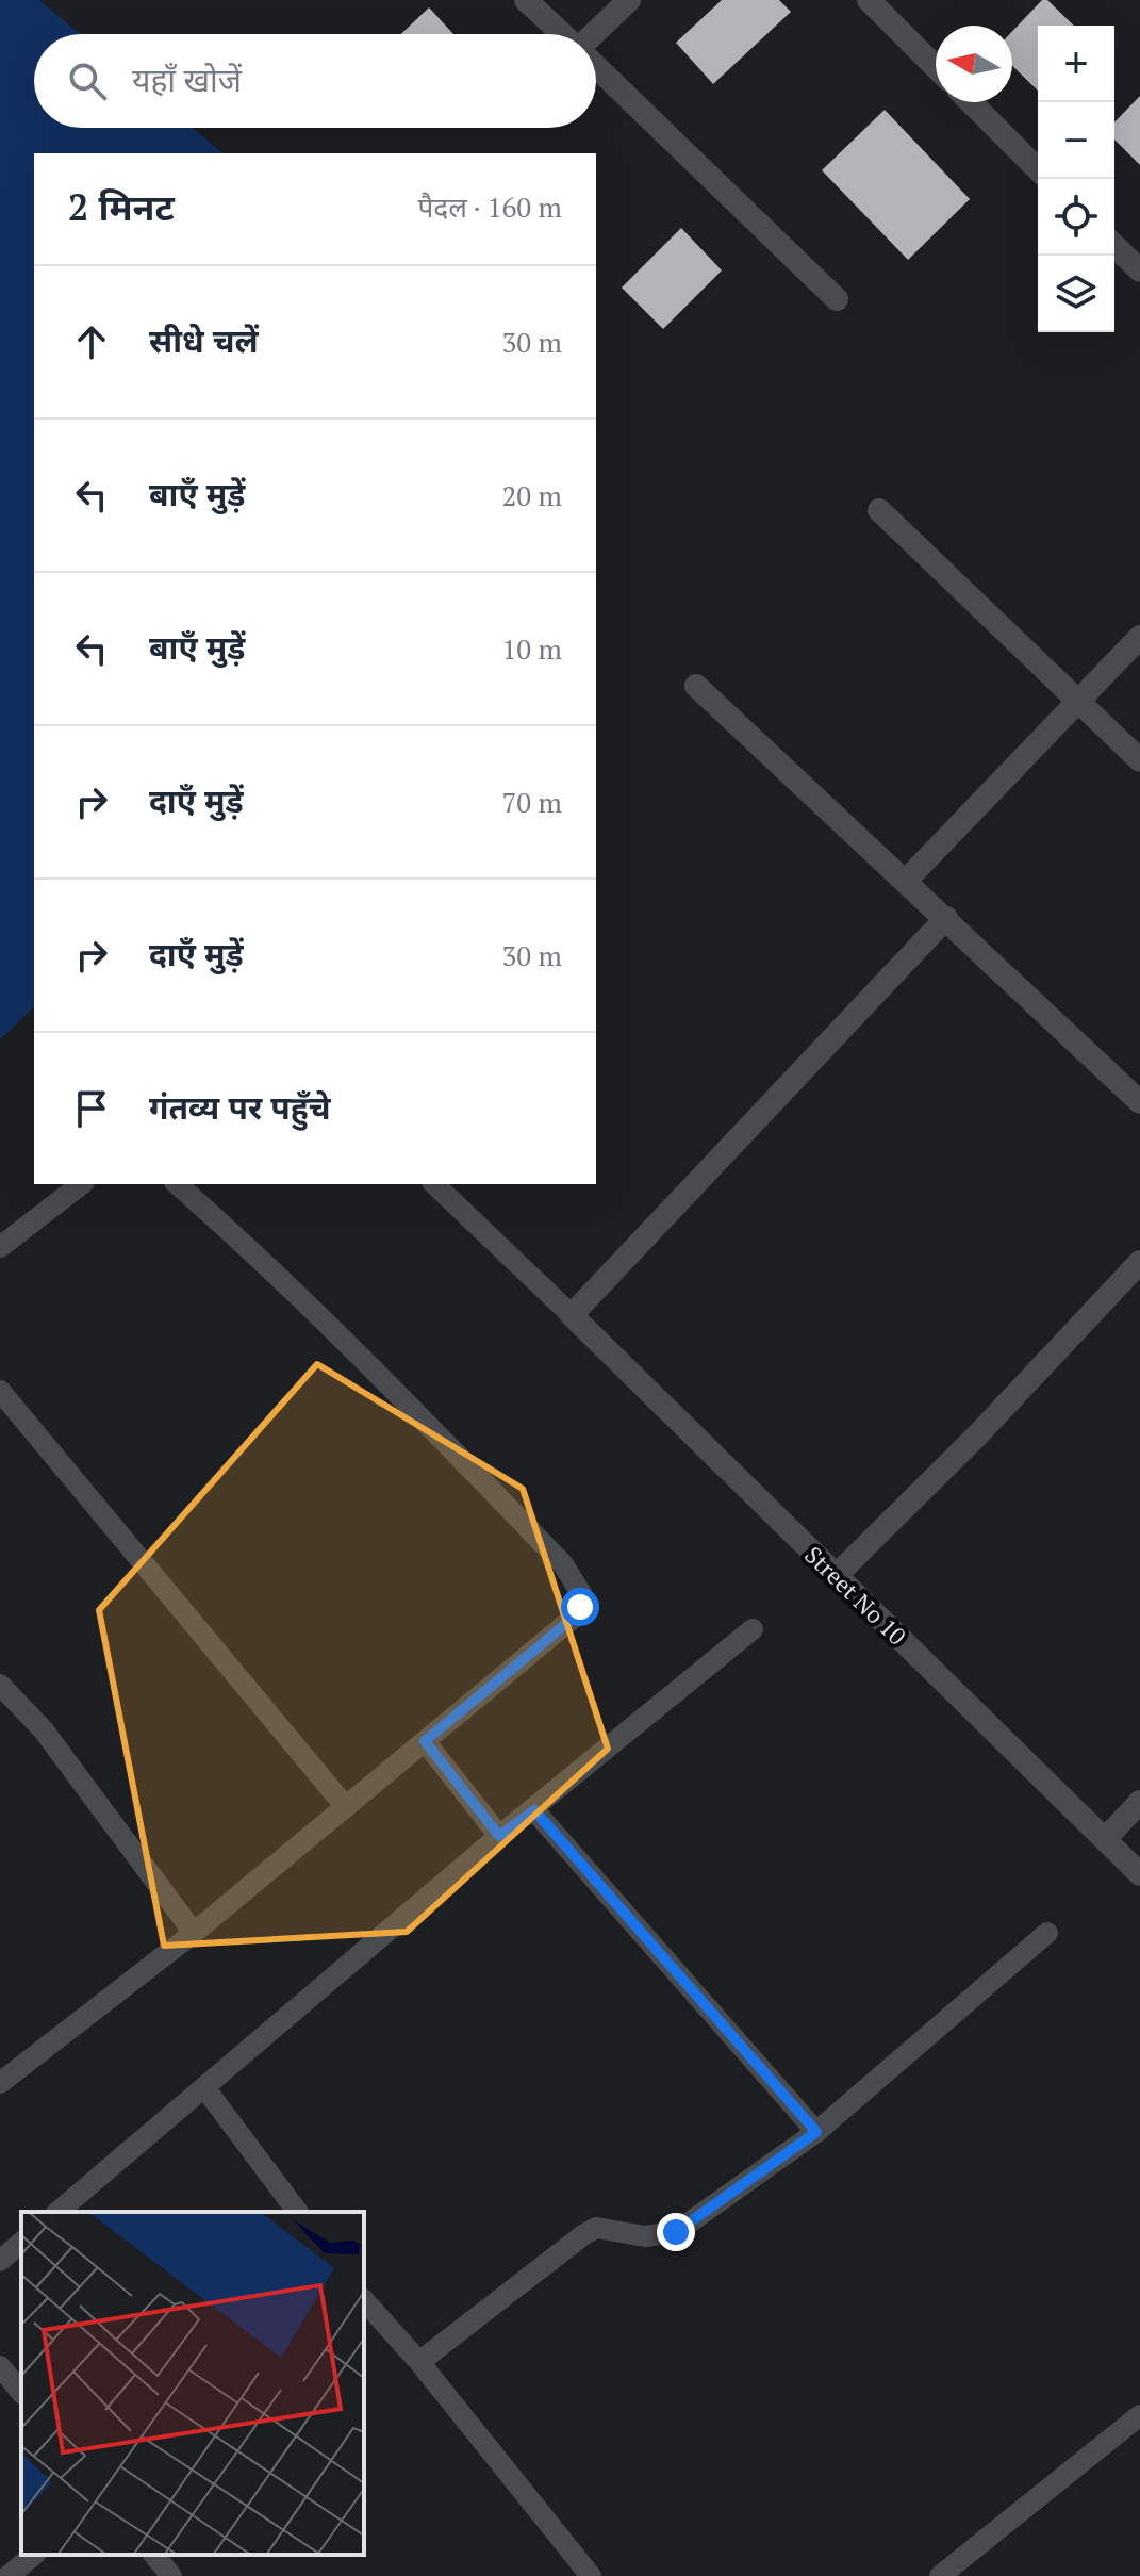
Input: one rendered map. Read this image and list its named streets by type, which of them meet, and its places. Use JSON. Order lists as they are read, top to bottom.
{
  "streets": {
    "street": ["Street No 10"]
  },
  "north": "left",
  "page": {
    "map_buttons": ["+", "−"],
    "search": "यहाँ खोजें",
    "heading": ["2 मिनट", "पैदल · 160 m"],
    "list": [
      ["सीधे चलें", "30 m"],
      ["बाएँ मुड़ें", "20 m"],
      ["बाएँ मुड़ें", "10 m"],
      ["दाएँ मुड़ें", "70 m"],
      ["दाएँ मुड़ें", "30 m"],
      "गंतव्य पर पहुँचे"
    ]
  }
}
